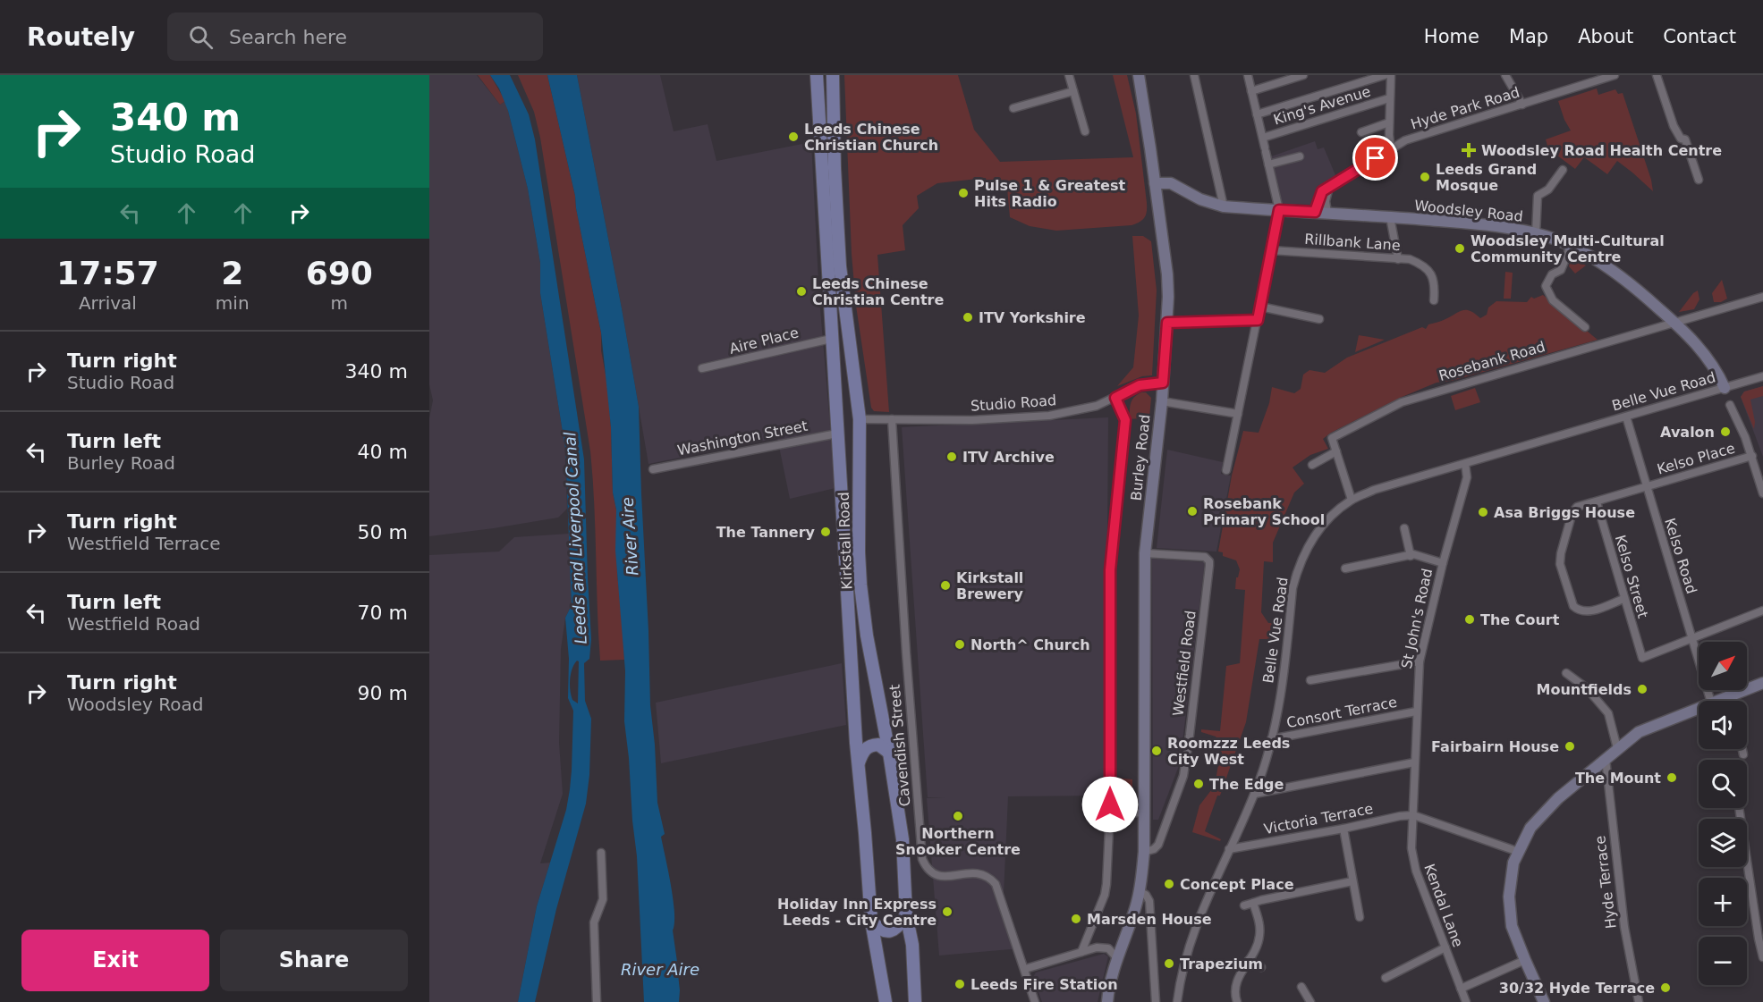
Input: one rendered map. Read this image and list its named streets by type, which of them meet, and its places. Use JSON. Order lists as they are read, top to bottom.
{
  "streets": {
    "main road": ["Kirkstall Road"],
    "street": [
      "King's Avenue",
      "Hyde Park Road",
      "Woodsley Road",
      "Rillbank Lane",
      "Aire Place",
      "Rosebank Road",
      "Belle Vue Road",
      "Studio Road",
      "Washington Street",
      "Burley Road",
      "Kelso Place",
      "Kelso Road",
      "Kelso Street",
      "St John's Road",
      "Westfield Road",
      "Consort Terrace",
      "Cavendish Street",
      "Victoria Terrace",
      "Hyde Terrace",
      "Kendal Lane"
    ]
  },
  "crossings": [
    ["Hyde Park Road", "Woodsley Road"],
    ["Woodsley Road", "Rosebank Road"],
    ["Woodsley Road", "Belle Vue Road"],
    ["Woodsley Road", "Burley Road"],
    ["Aire Place", "Kirkstall Road"],
    ["Belle Vue Road", "Kelso Road"],
    ["Belle Vue Road", "St John's Road"],
    ["Belle Vue Road", "Consort Terrace"],
    ["Belle Vue Road", "Victoria Terrace"],
    ["Studio Road", "Burley Road"],
    ["Studio Road", "Kirkstall Road"],
    ["Studio Road", "Cavendish Street"],
    ["Washington Street", "Kirkstall Road"],
    ["Burley Road", "Westfield Road"],
    ["Kelso Place", "Kelso Road"],
    ["Kelso Place", "Kelso Street"],
    ["Kelso Road", "Kelso Street"],
    ["St John's Road", "Consort Terrace"],
    ["St John's Road", "Victoria Terrace"],
    ["St John's Road", "Kendal Lane"],
    ["Victoria Terrace", "Kendal Lane"]
  ],
  "water": ["River Aire", "Leeds and Liverpool Canal"],
  "places": {
    "other": [
      "Leeds Chinese Christian Church",
      "Leeds Grand Mosque",
      "Pulse 1 & Greatest Hits Radio",
      "Woodsley Multi-Cultural Community Centre",
      "Leeds Chinese Christian Centre",
      "ITV Yorkshire",
      "Avalon",
      "ITV Archive",
      "Rosebank Primary School",
      "Asa Briggs House",
      "The Tannery",
      "Kirkstall Brewery",
      "The Court",
      "North^ Church",
      "Mountfields",
      "Fairbairn House",
      "Roomzzz Leeds City West",
      "The Mount",
      "The Edge",
      "Northern Snooker Centre",
      "Concept Place",
      "Holiday Inn Express Leeds - City Centre",
      "Marsden House",
      "Trapezium",
      "Leeds Fire Station",
      "30/32 Hyde Terrace"
    ],
    "health": ["Woodsley Road Health Centre"]
  },
  "north": "top right",
  "page": {
    "header": "Routely",
    "search": "Search here",
    "nav": [
      "Home",
      "Map",
      "About",
      "Contact"
    ],
    "turn": ["340 m", "Studio Road"],
    "eta": [
      "17:57",
      "Arrival",
      "2",
      "min",
      "690",
      "m"
    ],
    "list": [
      {
        "name": "Turn right",
        "note": "Studio Road",
        "value": "340 m"
      },
      {
        "name": "Turn left",
        "note": "Burley Road",
        "value": "40 m"
      },
      {
        "name": "Turn right",
        "note": "Westfield Terrace",
        "value": "50 m"
      },
      {
        "name": "Turn left",
        "note": "Westfield Road",
        "value": "70 m"
      },
      {
        "name": "Turn right",
        "note": "Woodsley Road",
        "value": "90 m"
      }
    ],
    "map_buttons": ["+", "−"],
    "buttons": ["Exit", "Share"]
  }
}
